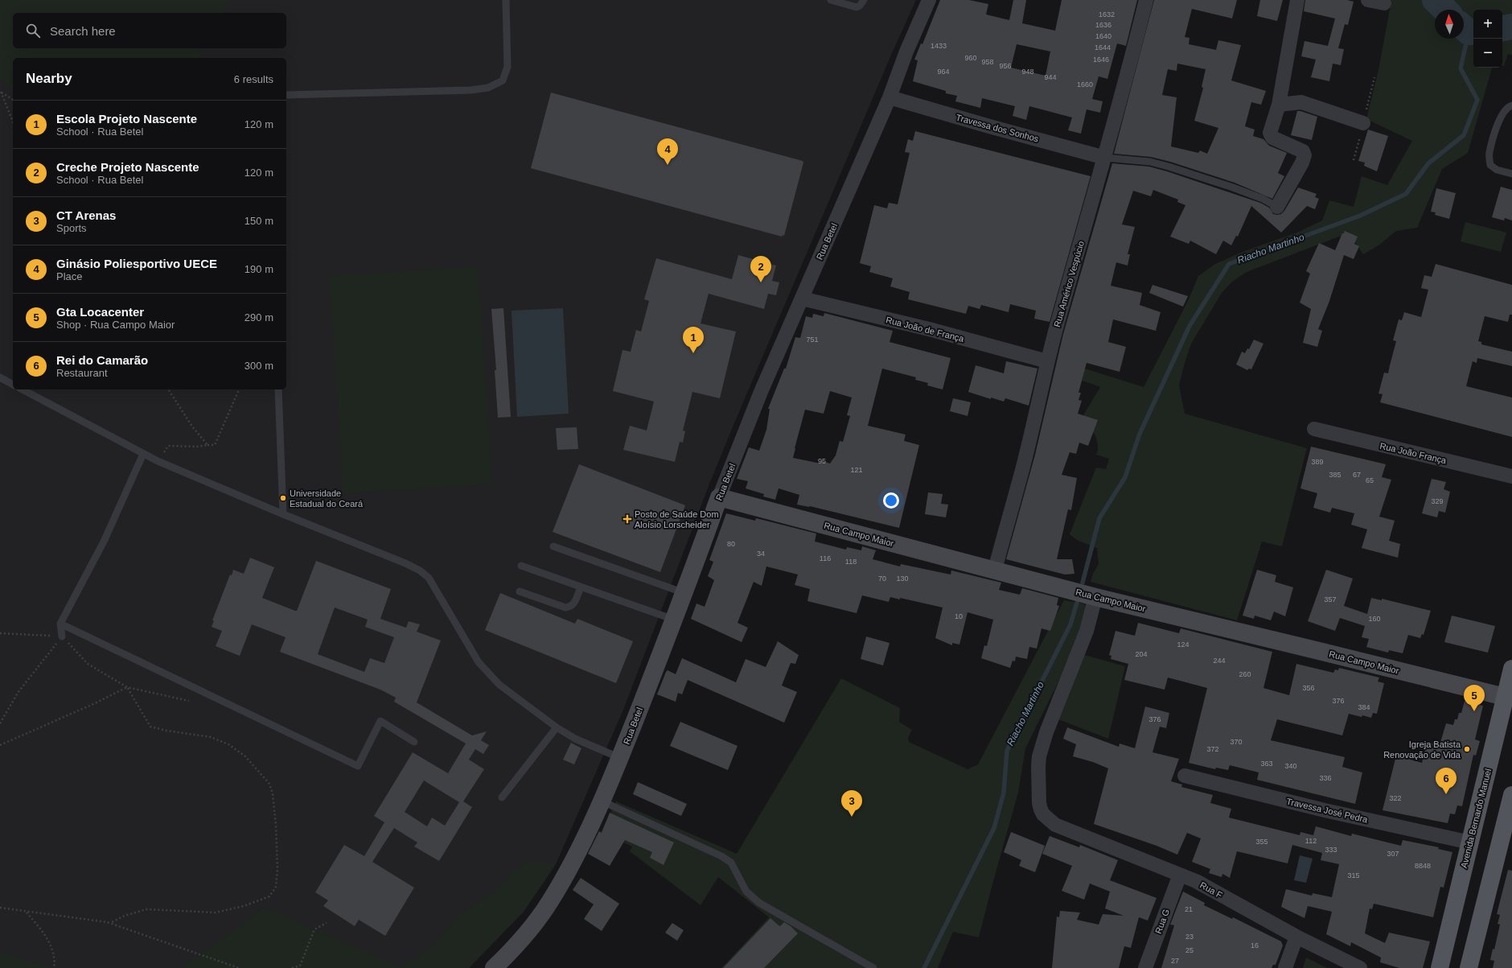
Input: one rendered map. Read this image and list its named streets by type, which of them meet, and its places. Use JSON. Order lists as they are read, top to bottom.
{
  "streets": {
    "main road": ["Avenida Bernardo Manuel"],
    "street": [
      "Travessa dos Sonhos",
      "Rua Betel",
      "Rua Américo Vespúcio",
      "Rua João de França",
      "Rua João França",
      "Rua Campo Maior",
      "Travessa José Pedra",
      "Rua F",
      "Rua G"
    ]
  },
  "crossings": [
    ["Travessa dos Sonhos", "Rua Betel"],
    ["Travessa dos Sonhos", "Rua Américo Vespúcio"],
    ["Rua Betel", "Rua João de França"],
    ["Rua Betel", "Rua Campo Maior"],
    ["Rua Américo Vespúcio", "Rua João de França"],
    ["Rua Américo Vespúcio", "Rua Campo Maior"],
    ["Rua Campo Maior", "Avenida Bernardo Manuel"],
    ["Rua Campo Maior", "Rua F"],
    ["Travessa José Pedra", "Avenida Bernardo Manuel"],
    ["Rua F", "Rua G"]
  ],
  "water": ["Riacho Martinho"],
  "places": {
    "other": ["Universidade Estadual do Ceará", "Igreja Batista Renovação de Vida"],
    "health": ["Posto de Saúde Dom Aloísio Lorscheider"]
  },
  "house_numbers": [
    "1632",
    "1636",
    "1640",
    "1433",
    "1644",
    "960",
    "1646",
    "958",
    "956",
    "964",
    "948",
    "944",
    "1660",
    "751",
    "95",
    "389",
    "121",
    "385",
    "67",
    "65",
    "329",
    "80",
    "34",
    "116",
    "118",
    "70",
    "130",
    "357",
    "10",
    "160",
    "124",
    "204",
    "244",
    "260",
    "356",
    "376",
    "384",
    "376",
    "370",
    "372",
    "363",
    "340",
    "336",
    "322",
    "112",
    "355",
    "333",
    "307",
    "8848",
    "315",
    "21",
    "23",
    "16",
    "25",
    "27"
  ],
  "north": "top",
  "page": {
    "map_buttons": ["+", "−"],
    "search": "Search here",
    "heading": ["Nearby", "6 results"],
    "list": [
      {
        "mark": "1",
        "name": "Escola Projeto Nascente",
        "note": "School · Rua Betel",
        "value": "120 m"
      },
      {
        "mark": "2",
        "name": "Creche Projeto Nascente",
        "note": "School · Rua Betel",
        "value": "120 m"
      },
      {
        "mark": "3",
        "name": "CT Arenas",
        "note": "Sports",
        "value": "150 m"
      },
      {
        "mark": "4",
        "name": "Ginásio Poliesportivo UECE",
        "note": "Place",
        "value": "190 m"
      },
      {
        "mark": "5",
        "name": "Gta Locacenter",
        "note": "Shop · Rua Campo Maior",
        "value": "290 m"
      },
      {
        "mark": "6",
        "name": "Rei do Camarão",
        "note": "Restaurant",
        "value": "300 m"
      }
    ],
    "pins": [
      "4",
      "2",
      "1",
      "5",
      "6",
      "3"
    ]
  }
}
